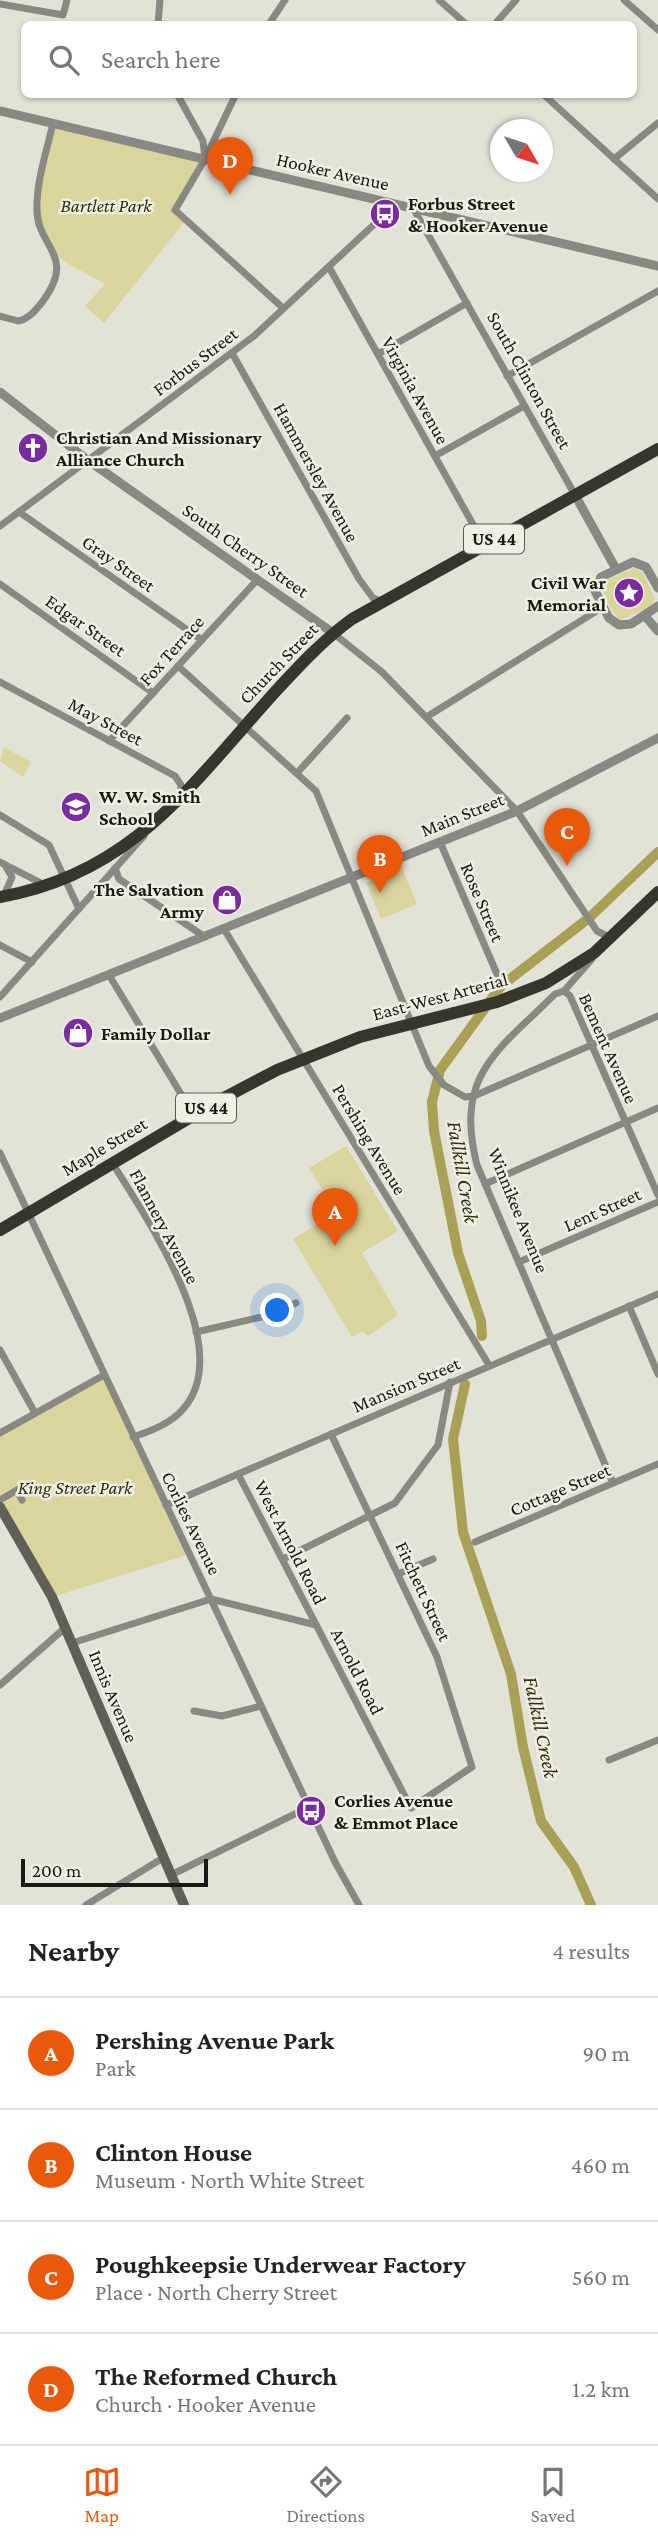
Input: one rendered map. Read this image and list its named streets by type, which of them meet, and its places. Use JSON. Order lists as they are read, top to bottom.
{
  "streets": {
    "highway": [
      "US 44",
      "Church Street",
      "East-West Arterial",
      "Maple Street",
      "Winnikee Avenue"
    ],
    "main road": ["Innis Avenue"],
    "street": [
      "Hooker Avenue",
      "Forbus Street",
      "South Clinton Street",
      "Virginia Avenue",
      "Hammersley Avenue",
      "South Cherry Street",
      "Gray Street",
      "Edgar Street",
      "Fox Terrace",
      "May Street",
      "Main Street",
      "Rose Street",
      "Bement Avenue",
      "Pershing Avenue",
      "Lent Street",
      "Flannery Avenue",
      "Mansion Street",
      "Cottage Street",
      "Corlies Avenue",
      "West Arnold Road",
      "Fitchett Street",
      "Arnold Road"
    ]
  },
  "crossings": [
    ["Hooker Avenue", "Forbus Street"],
    ["Hooker Avenue", "South Clinton Street"],
    ["Forbus Street", "Virginia Avenue"],
    ["Forbus Street", "Hammersley Avenue"],
    ["Forbus Street", "South Cherry Street"],
    ["Forbus Street", "Gray Street"],
    ["South Clinton Street", "Church Street"],
    ["Hammersley Avenue", "Church Street"],
    ["US 44", "Church Street"],
    ["South Cherry Street", "Fox Terrace"],
    ["South Cherry Street", "Church Street"],
    ["South Cherry Street", "Main Street"],
    ["South Cherry Street", "Winnikee Avenue"],
    ["Gray Street", "Fox Terrace"],
    ["Edgar Street", "Fox Terrace"],
    ["Fox Terrace", "May Street"],
    ["Church Street", "May Street"],
    ["Main Street", "Rose Street"],
    ["Main Street", "Pershing Avenue"],
    ["East-West Arterial", "Pershing Avenue"],
    ["East-West Arterial", "Maple Street"],
    ["East-West Arterial", "Winnikee Avenue"],
    ["Bement Avenue", "Winnikee Avenue"],
    ["Pershing Avenue", "Maple Street"],
    ["Pershing Avenue", "Mansion Street"],
    ["Maple Street", "Flannery Avenue"],
    ["Maple Street", "Corlies Avenue"],
    ["Lent Street", "Winnikee Avenue"],
    ["Winnikee Avenue", "Mansion Street"],
    ["Winnikee Avenue", "Cottage Street"],
    ["Flannery Avenue", "Corlies Avenue"],
    ["Mansion Street", "Corlies Avenue"],
    ["Mansion Street", "West Arnold Road"],
    ["Mansion Street", "Fitchett Street"],
    ["Corlies Avenue", "Arnold Road"],
    ["West Arnold Road", "Arnold Road"],
    ["Fitchett Street", "Arnold Road"]
  ],
  "water": ["Fallkill Creek"],
  "parks": ["Bartlett Park", "King Street Park"],
  "places": {
    "bus stop": ["Forbus Street & Hooker Avenue", "Corlies Avenue & Emmot Place"],
    "church": ["Christian And Missionary Alliance Church"],
    "place": ["Civil War Memorial"],
    "school or university": ["W. W. Smith School"],
    "shop": ["The Salvation Army", "Family Dollar"]
  },
  "scale_bar": "200 m",
  "north": "bottom right",
  "page": {
    "search": "Search here",
    "pins": [
      "D",
      "C",
      "B",
      "A"
    ],
    "scale": "200 m",
    "heading": ["Nearby", "4 results"],
    "list": [
      {
        "mark": "A",
        "name": "Pershing Avenue Park",
        "note": "Park",
        "value": "90 m"
      },
      {
        "mark": "B",
        "name": "Clinton House",
        "note": "Museum · North White Street",
        "value": "460 m"
      },
      {
        "mark": "C",
        "name": "Poughkeepsie Underwear Factory",
        "note": "Place · North Cherry Street",
        "value": "560 m"
      },
      {
        "mark": "D",
        "name": "The Reformed Church",
        "note": "Church · Hooker Avenue",
        "value": "1.2 km"
      }
    ],
    "nav": ["Map", "Directions", "Saved"]
  }
}
